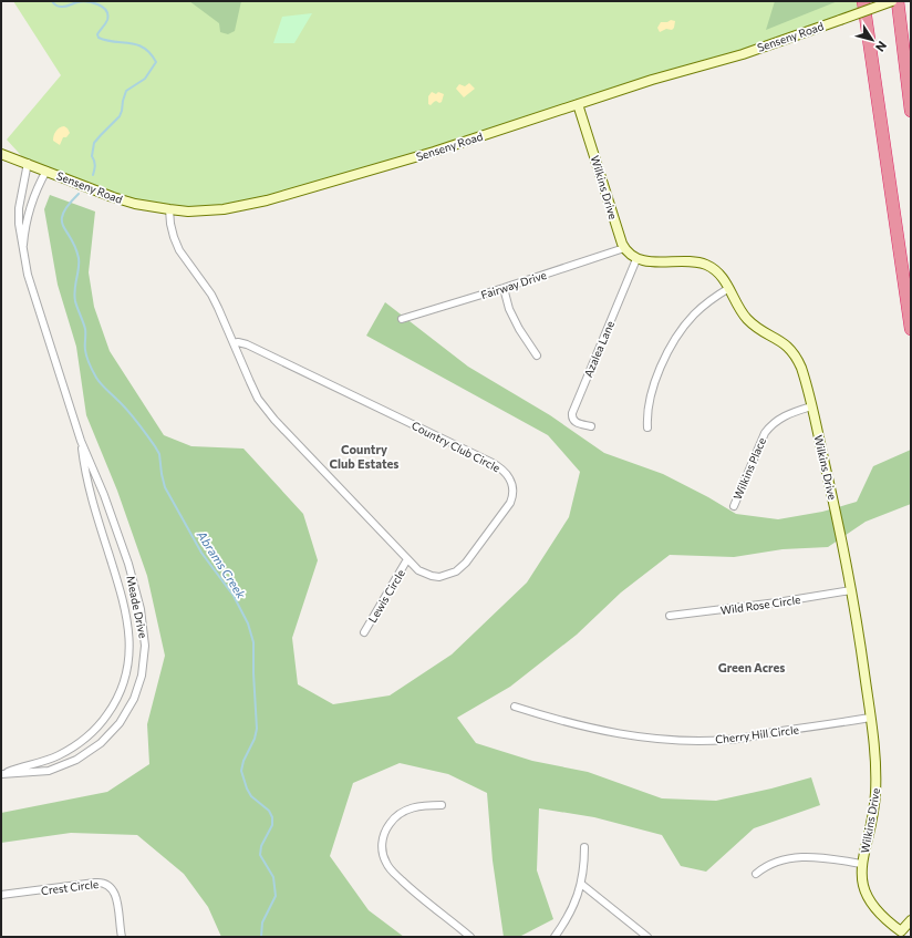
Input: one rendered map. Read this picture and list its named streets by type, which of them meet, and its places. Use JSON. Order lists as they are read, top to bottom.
{
  "streets": {
    "street": [
      "Senseny Road",
      "Wilkins Drive",
      "Fairway Drive",
      "Azalea Lane",
      "Country Club Circle",
      "Wilkins Place",
      "Lewis Circle",
      "Wild Rose Circle",
      "Meade Drive",
      "Cherry Hill Circle",
      "Crest Circle"
    ]
  },
  "crossings": [
    ["Senseny Road", "Wilkins Drive"],
    ["Senseny Road", "Country Club Circle"],
    ["Senseny Road", "Meade Drive"],
    ["Wilkins Drive", "Fairway Drive"],
    ["Wilkins Drive", "Azalea Lane"],
    ["Wilkins Drive", "Wilkins Place"],
    ["Wilkins Drive", "Wild Rose Circle"],
    ["Wilkins Drive", "Cherry Hill Circle"],
    ["Country Club Circle", "Lewis Circle"]
  ],
  "districts": ["Country Club Estates", "Green Acres"],
  "water": ["Abrams Creek"],
  "north": "bottom right"
}
